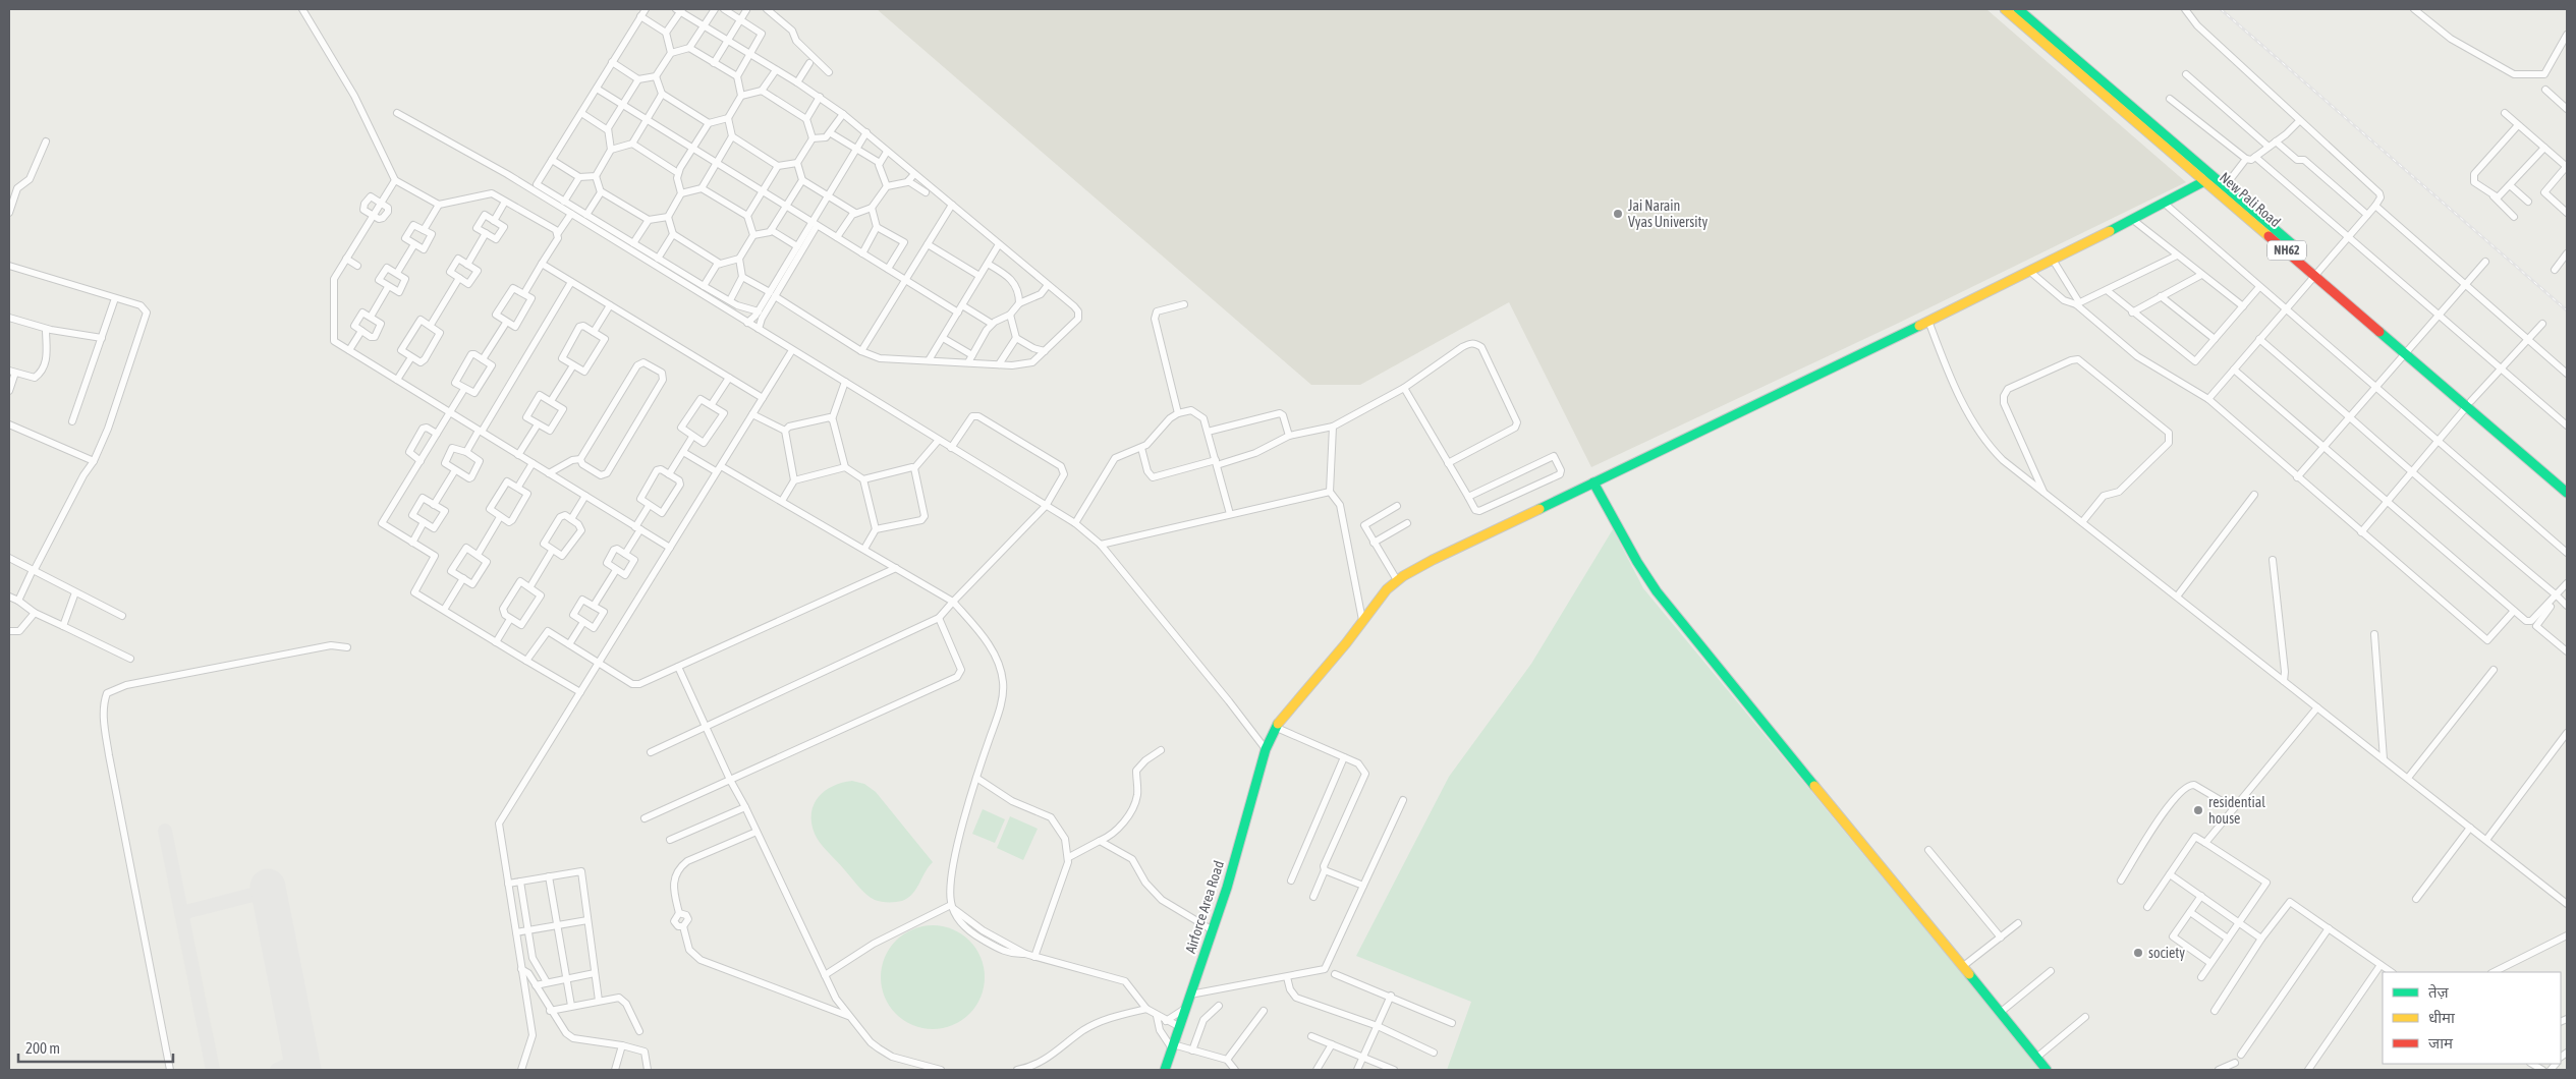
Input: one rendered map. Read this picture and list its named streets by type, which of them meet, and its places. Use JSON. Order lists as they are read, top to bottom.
{
  "streets": {
    "main road": ["New Pali Road", "NH62", "Airforce Area Road"]
  },
  "crossings": [
    ["New Pali Road", "Airforce Area Road"]
  ],
  "places": ["Jai Narain Vyas University", "residential house", "society"],
  "legend": ["तेज़", "धीमा", "जाम"],
  "scale_bar": "200 m"
}
